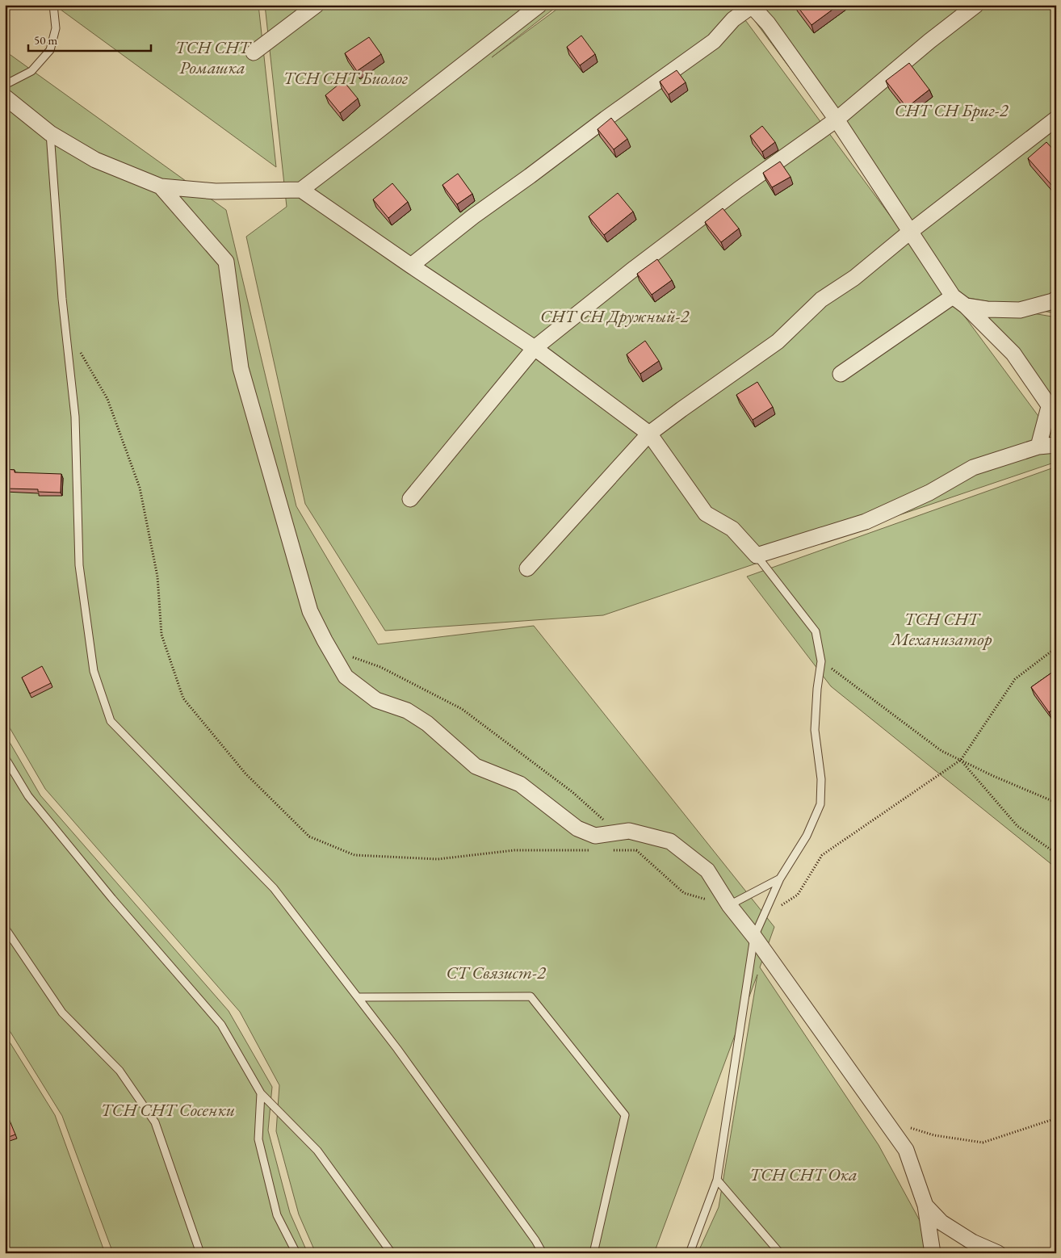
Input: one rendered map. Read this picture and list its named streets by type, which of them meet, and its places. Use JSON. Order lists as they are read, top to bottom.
{
  "parks": [
    "ТСН СНТ Ромашка",
    "ТСН СНТ Биолог",
    "СНТ СН Бриг-2",
    "СНТ СН Дружный-2",
    "ТСН СНТ Механизатор",
    "СТ Связист-2",
    "ТСН СНТ Сосенки",
    "ТСН СНТ Ока"
  ],
  "scale_bar": "50 m"
}
